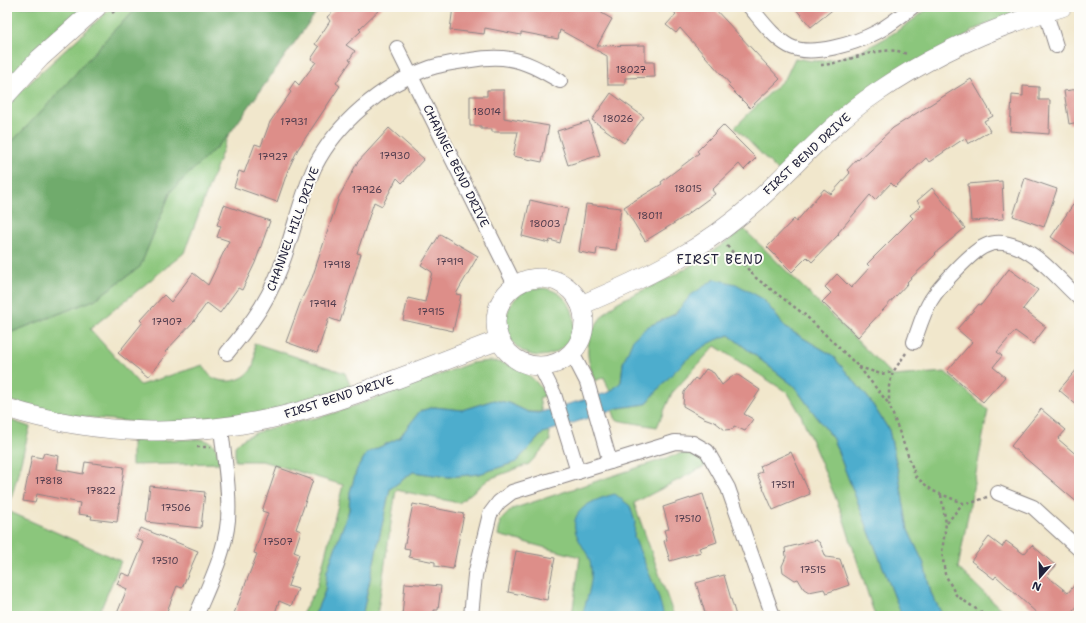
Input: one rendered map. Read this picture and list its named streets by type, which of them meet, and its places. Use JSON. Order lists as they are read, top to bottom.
{
  "streets": {
    "street": ["FIRST BEND DRIVE", "CHANNEL BEND DRIVE", "CHANNEL HILL DRIVE"]
  },
  "crossings": [
    ["FIRST BEND DRIVE", "CHANNEL BEND DRIVE"],
    ["CHANNEL BEND DRIVE", "CHANNEL HILL DRIVE"]
  ],
  "districts": ["FIRST BEND"],
  "house_numbers": [
    "18027",
    "18014",
    "18026",
    "17931",
    "17930",
    "17927",
    "18015",
    "17926",
    "18011",
    "18003",
    "17919",
    "17918",
    "17914",
    "17915",
    "17907",
    "17818",
    "17511",
    "17822",
    "17506",
    "17510",
    "17507",
    "17510",
    "17515"
  ],
  "north": "bottom"
}
